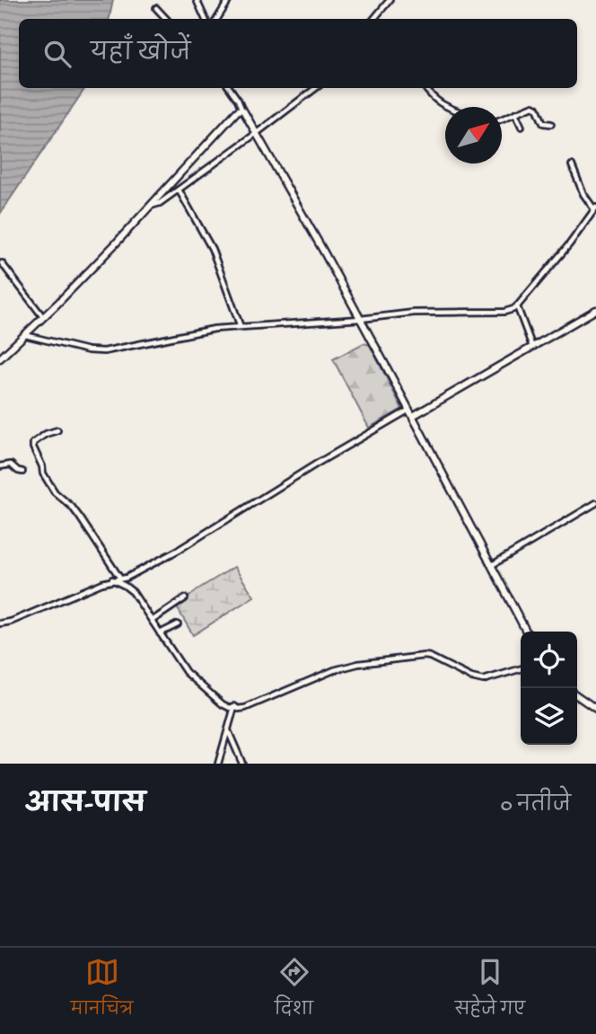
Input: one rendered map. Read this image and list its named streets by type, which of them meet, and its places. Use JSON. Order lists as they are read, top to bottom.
{
  "north": "top right",
  "page": {
    "search": "यहाँ खोजें",
    "heading": ["आस-पास", "0 नतीजे"],
    "nav": ["मानचित्र", "दिशा", "सहेजे गए"]
  }
}
